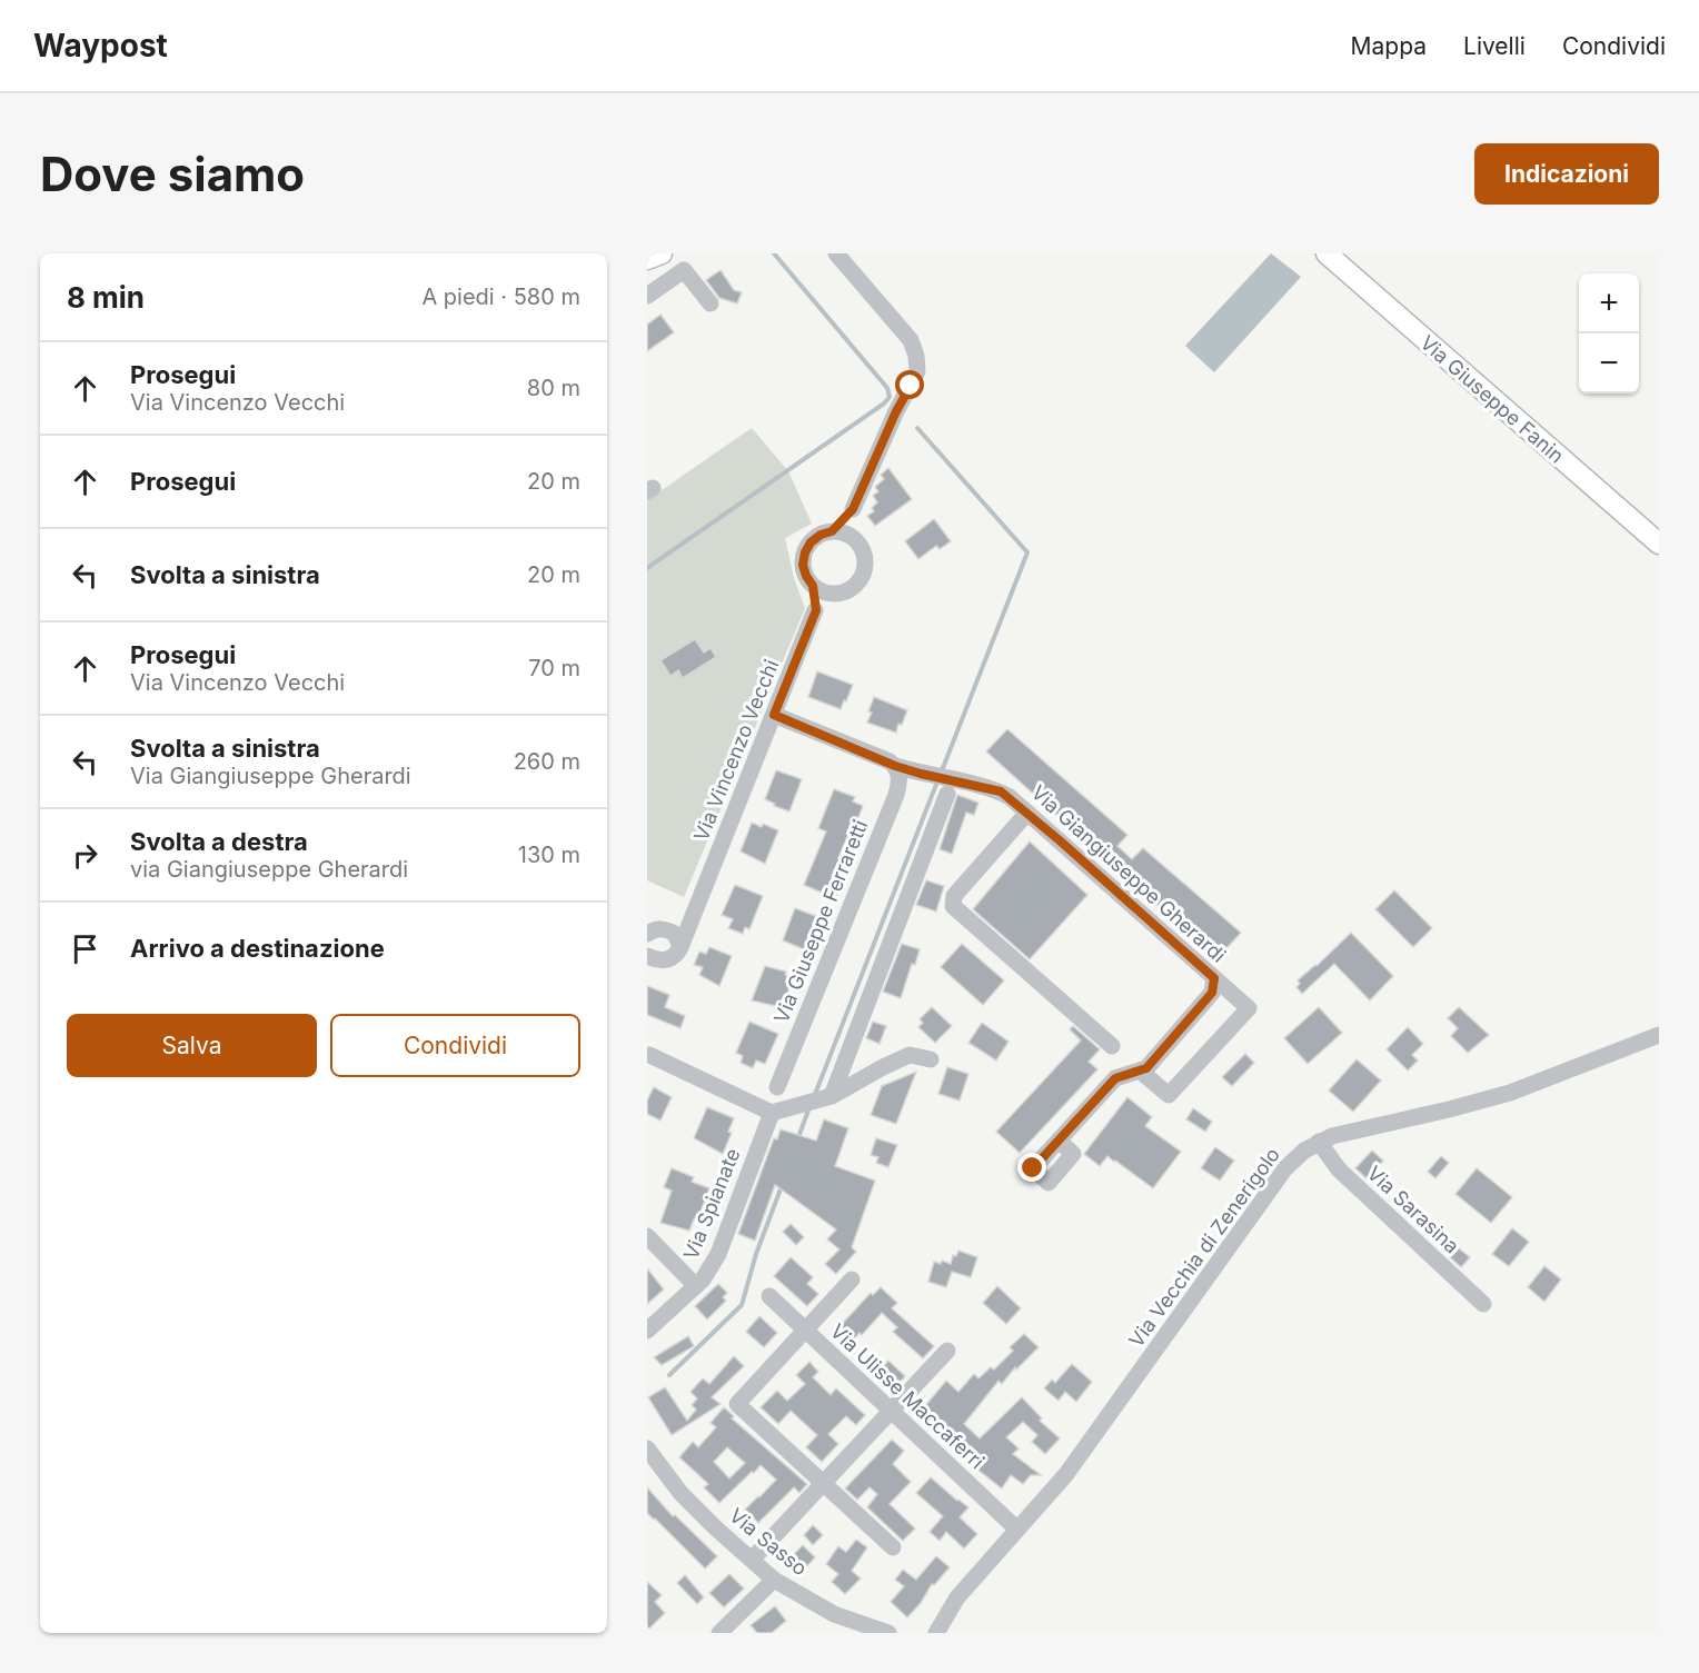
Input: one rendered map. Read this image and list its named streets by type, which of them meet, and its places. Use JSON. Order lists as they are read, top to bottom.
{
  "streets": {
    "main road": ["Via Giuseppe Fanin"],
    "street": [
      "Via Vincenzo Vecchi",
      "Via Giangiuseppe Gherardi",
      "Via Giuseppe Ferraretti",
      "Via Spianate",
      "Via Sarasina",
      "Via Vecchia di Zenerigolo",
      "Via Ulisse Maccaferri",
      "Via Sasso"
    ]
  },
  "crossings": [
    ["Via Vincenzo Vecchi", "Via Giangiuseppe Gherardi"],
    ["Via Giangiuseppe Gherardi", "Via Giuseppe Ferraretti"],
    ["Via Sarasina", "Via Vecchia di Zenerigolo"],
    ["Via Vecchia di Zenerigolo", "Via Ulisse Maccaferri"]
  ],
  "page": {
    "header": "Waypost",
    "nav": ["Mappa", "Livelli", "Condividi"],
    "buttons": [
      "Indicazioni",
      ["Salva", "Condividi"]
    ],
    "title": "Dove siamo",
    "heading": ["8 min", "A piedi · 580 m"],
    "map_buttons": ["+", "−"],
    "list": [
      ["Prosegui", "Via Vincenzo Vecchi", "80 m"],
      ["Prosegui", "20 m"],
      ["Svolta a sinistra", "20 m"],
      ["Prosegui", "Via Vincenzo Vecchi", "70 m"],
      ["Svolta a sinistra", "Via Giangiuseppe Gherardi", "260 m"],
      ["Svolta a destra", "via Giangiuseppe Gherardi", "130 m"],
      "Arrivo a destinazione"
    ]
  }
}
